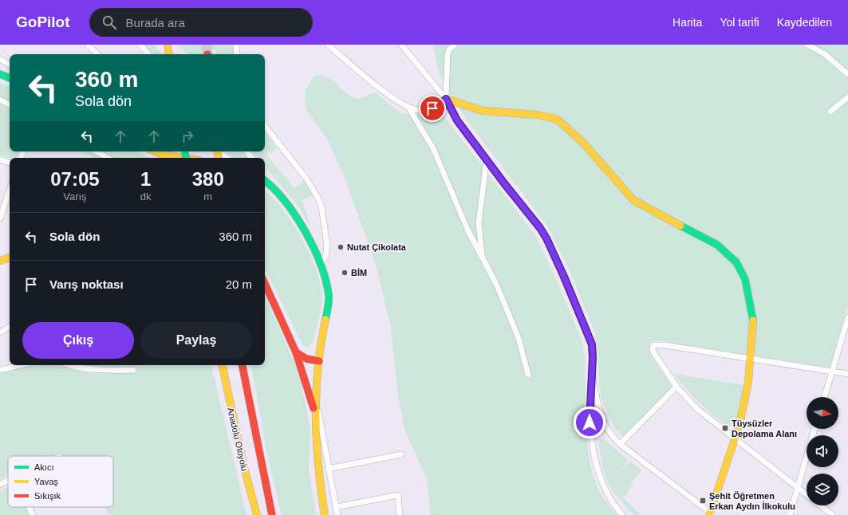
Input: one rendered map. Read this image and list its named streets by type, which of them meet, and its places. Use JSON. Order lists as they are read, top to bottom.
{
  "streets": {
    "main road": ["Anadolu Otoyolu"]
  },
  "places": {
    "other": ["Nutat Çikolata", "BİM"],
    "transit": ["Tüysüzler Depolama Alanı", "Şehit Öğretmen Erkan Aydın İlkokulu"]
  },
  "legend": ["Akıcı", "Yavaş", "Sıkışık"],
  "north": "right",
  "page": {
    "header": "GoPilot",
    "search": "Burada ara",
    "nav": ["Harita", "Yol tarifi", "Kaydedilen"],
    "turn": ["360 m", "Sola dön"],
    "eta": [
      "07:05",
      "Varış",
      "1",
      "dk",
      "380",
      "m"
    ],
    "list": [
      {
        "name": "Sola dön",
        "value": "360 m"
      },
      {
        "name": "Varış noktası",
        "value": "20 m"
      }
    ],
    "buttons": ["Çıkış", "Paylaş"]
  }
}
